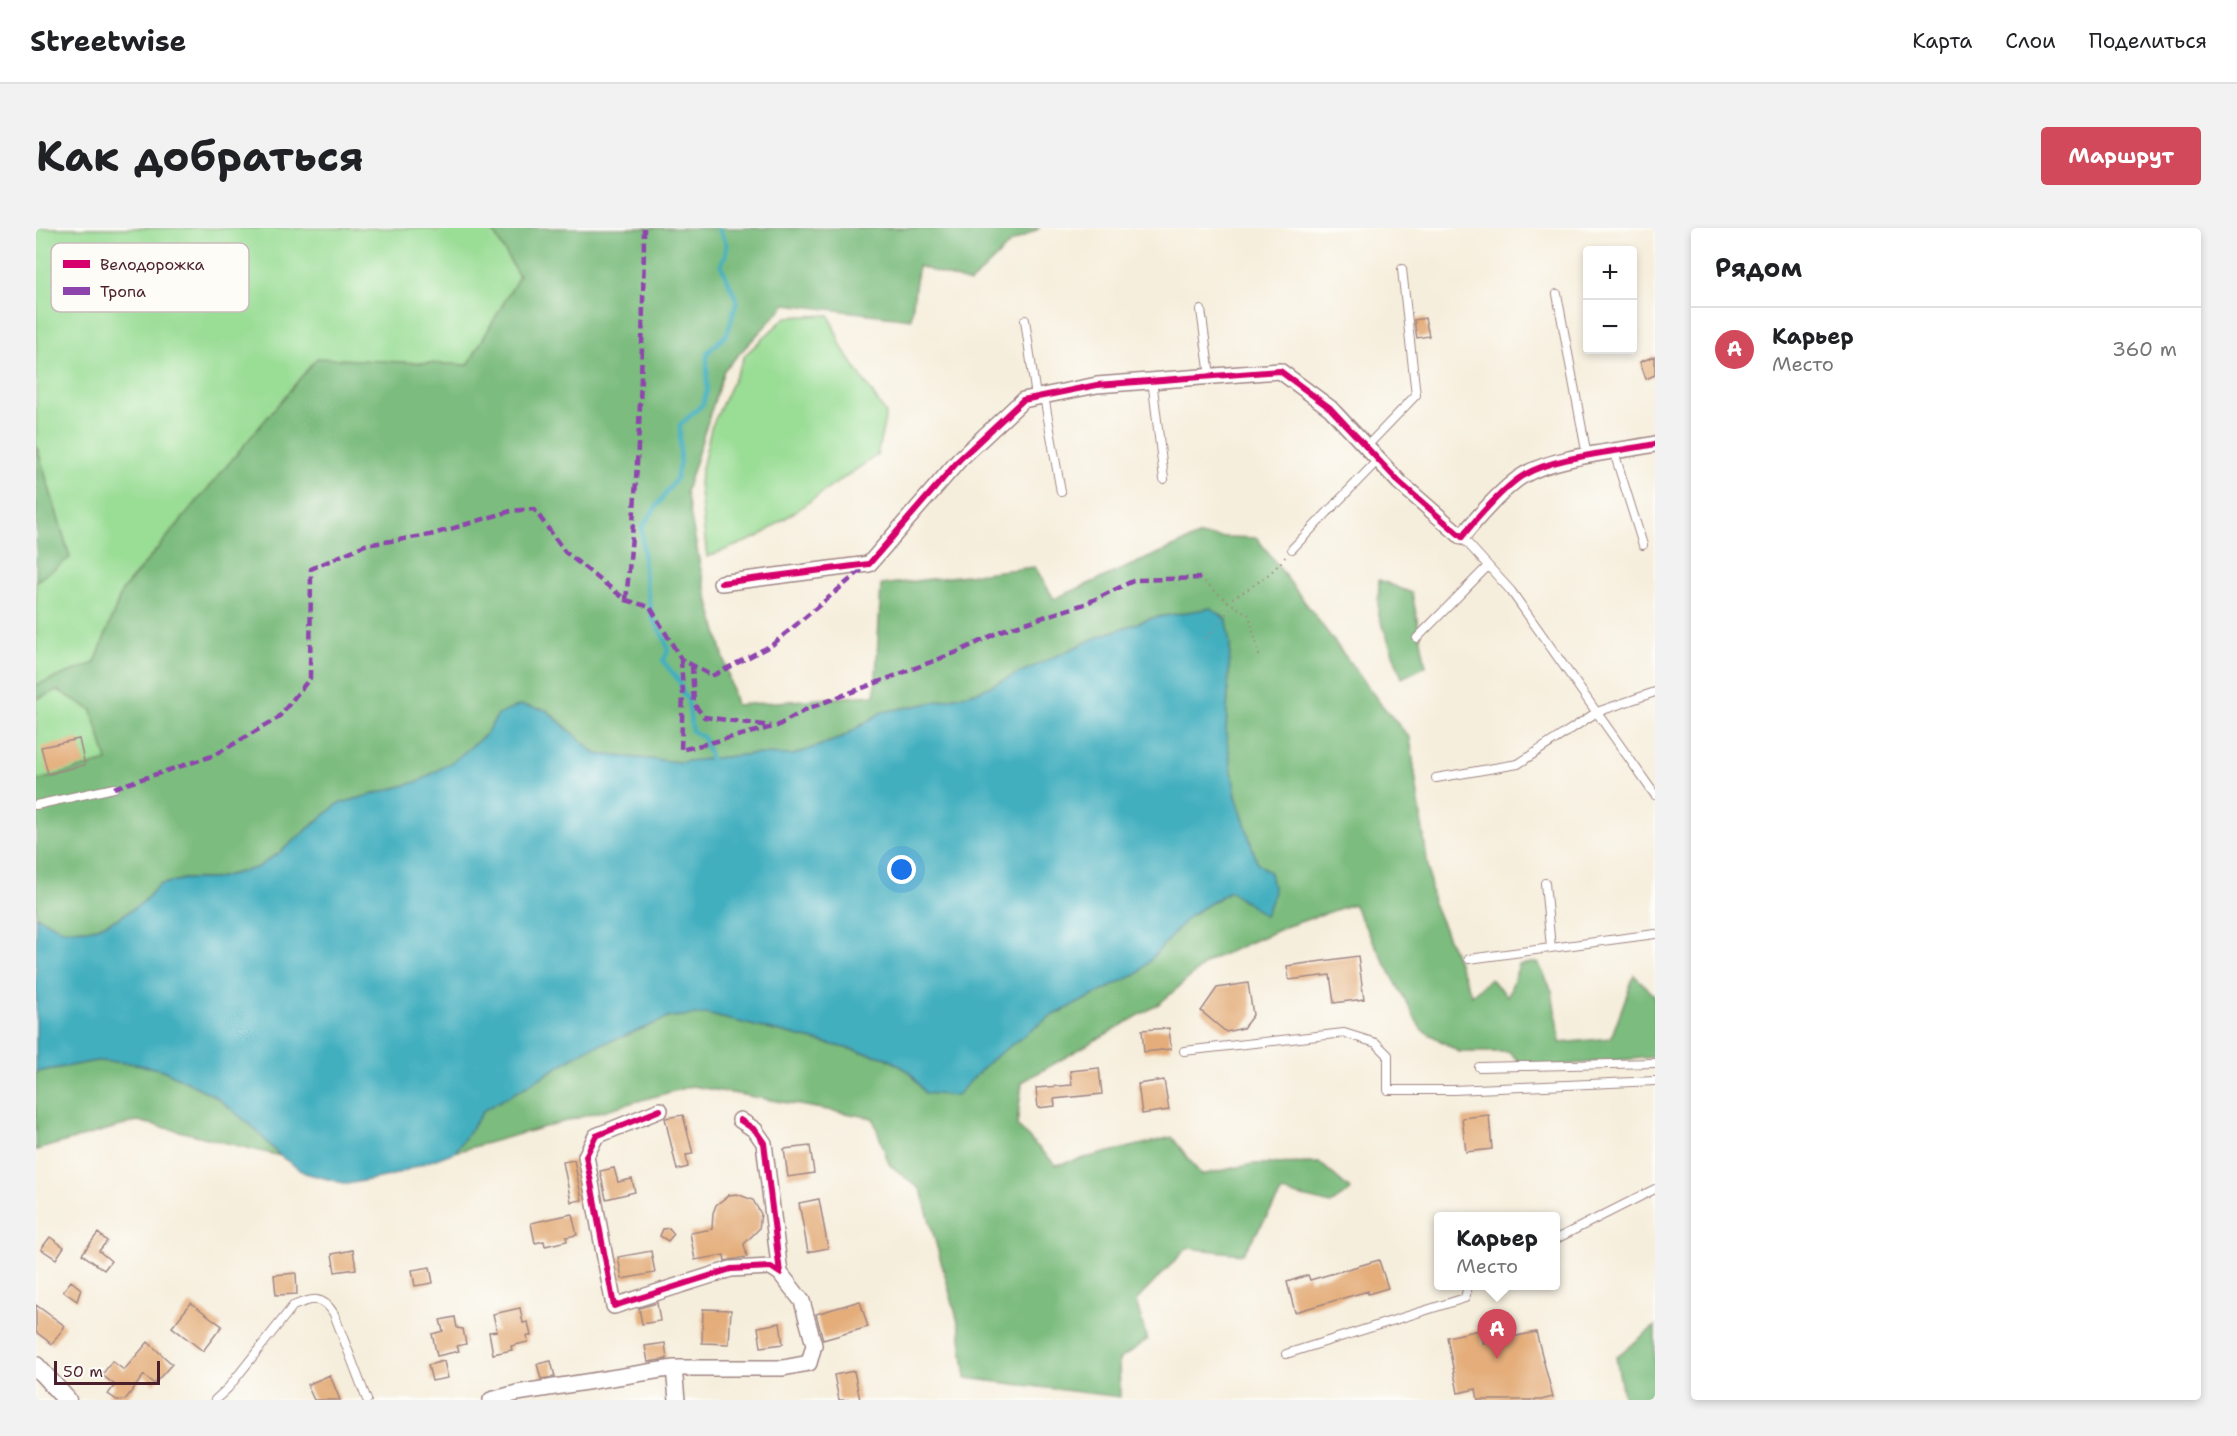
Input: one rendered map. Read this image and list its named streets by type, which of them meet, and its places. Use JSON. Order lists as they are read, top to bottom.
{
  "legend": ["Велодорожка", "Тропа"],
  "scale_bar": "50 m",
  "page": {
    "header": "Streetwise",
    "nav": ["Карта", "Слои", "Поделиться"],
    "buttons": "Маршрут",
    "title": "Как добраться",
    "heading": "Рядом",
    "map_buttons": ["+", "−"],
    "list": [
      {
        "mark": "A",
        "name": "Карьер",
        "note": "Место",
        "value": "360 m"
      }
    ],
    "popup": ["Карьер", "Место"],
    "pins": "A",
    "scale": "50 m"
  }
}
